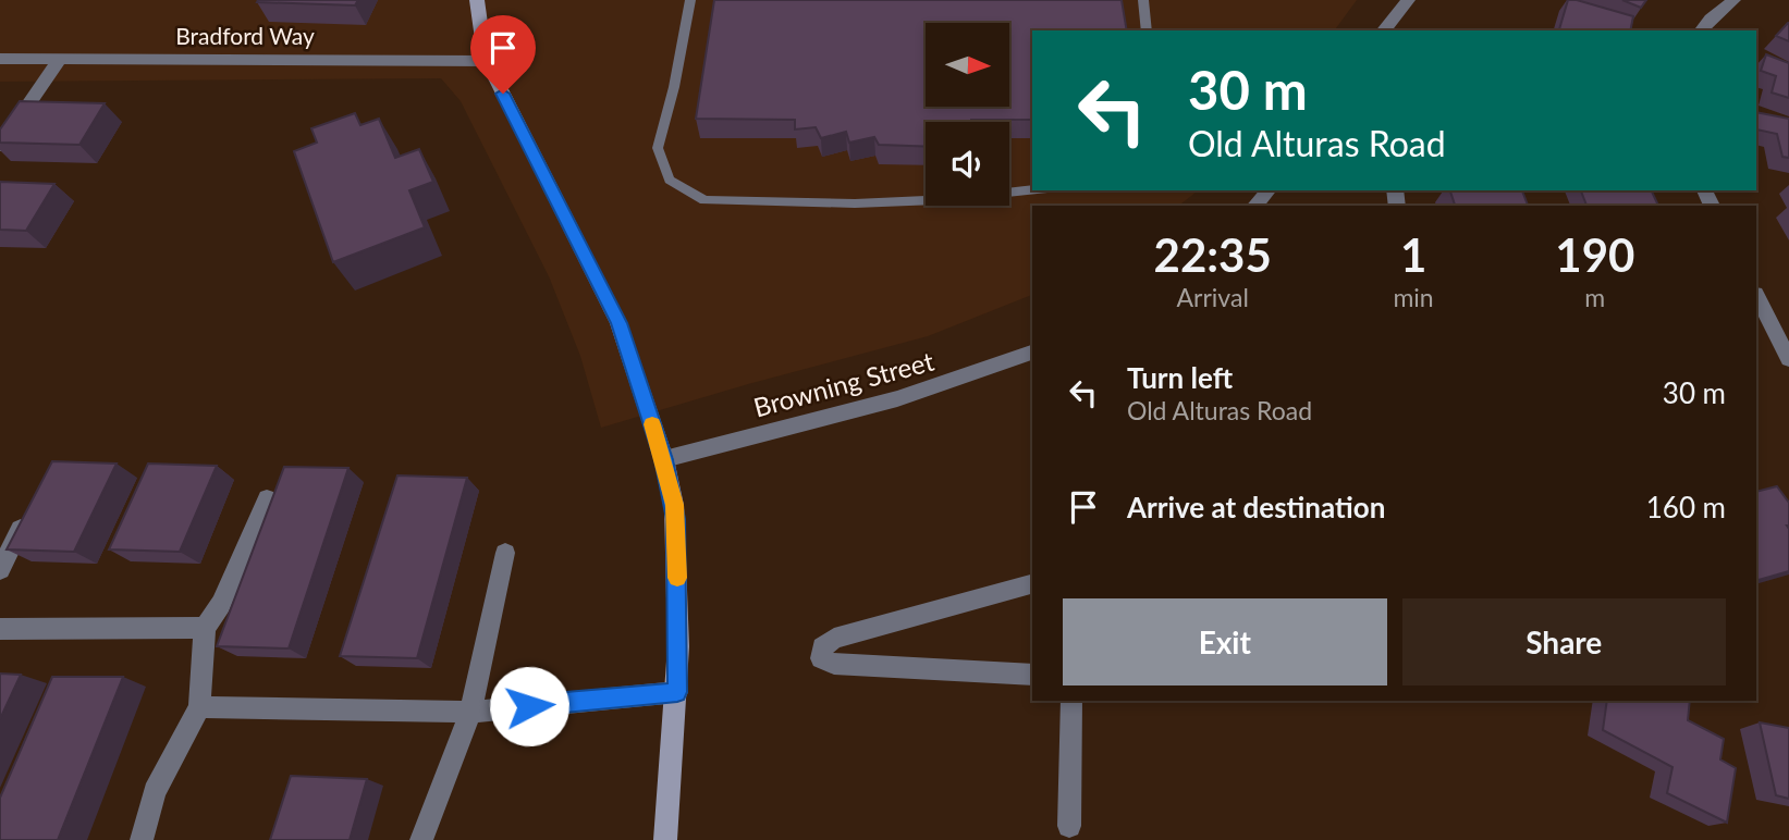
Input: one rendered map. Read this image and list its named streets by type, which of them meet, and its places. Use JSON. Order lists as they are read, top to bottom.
{
  "streets": {
    "street": ["Bradford Way", "Browning Street"]
  },
  "north": "right",
  "page": {
    "turn": ["30 m", "Old Alturas Road"],
    "eta": [
      "22:35",
      "Arrival",
      "1",
      "min",
      "190",
      "m"
    ],
    "list": [
      {
        "name": "Turn left",
        "note": "Old Alturas Road",
        "value": "30 m"
      },
      {
        "name": "Arrive at destination",
        "value": "160 m"
      }
    ],
    "buttons": ["Exit", "Share"]
  }
}
